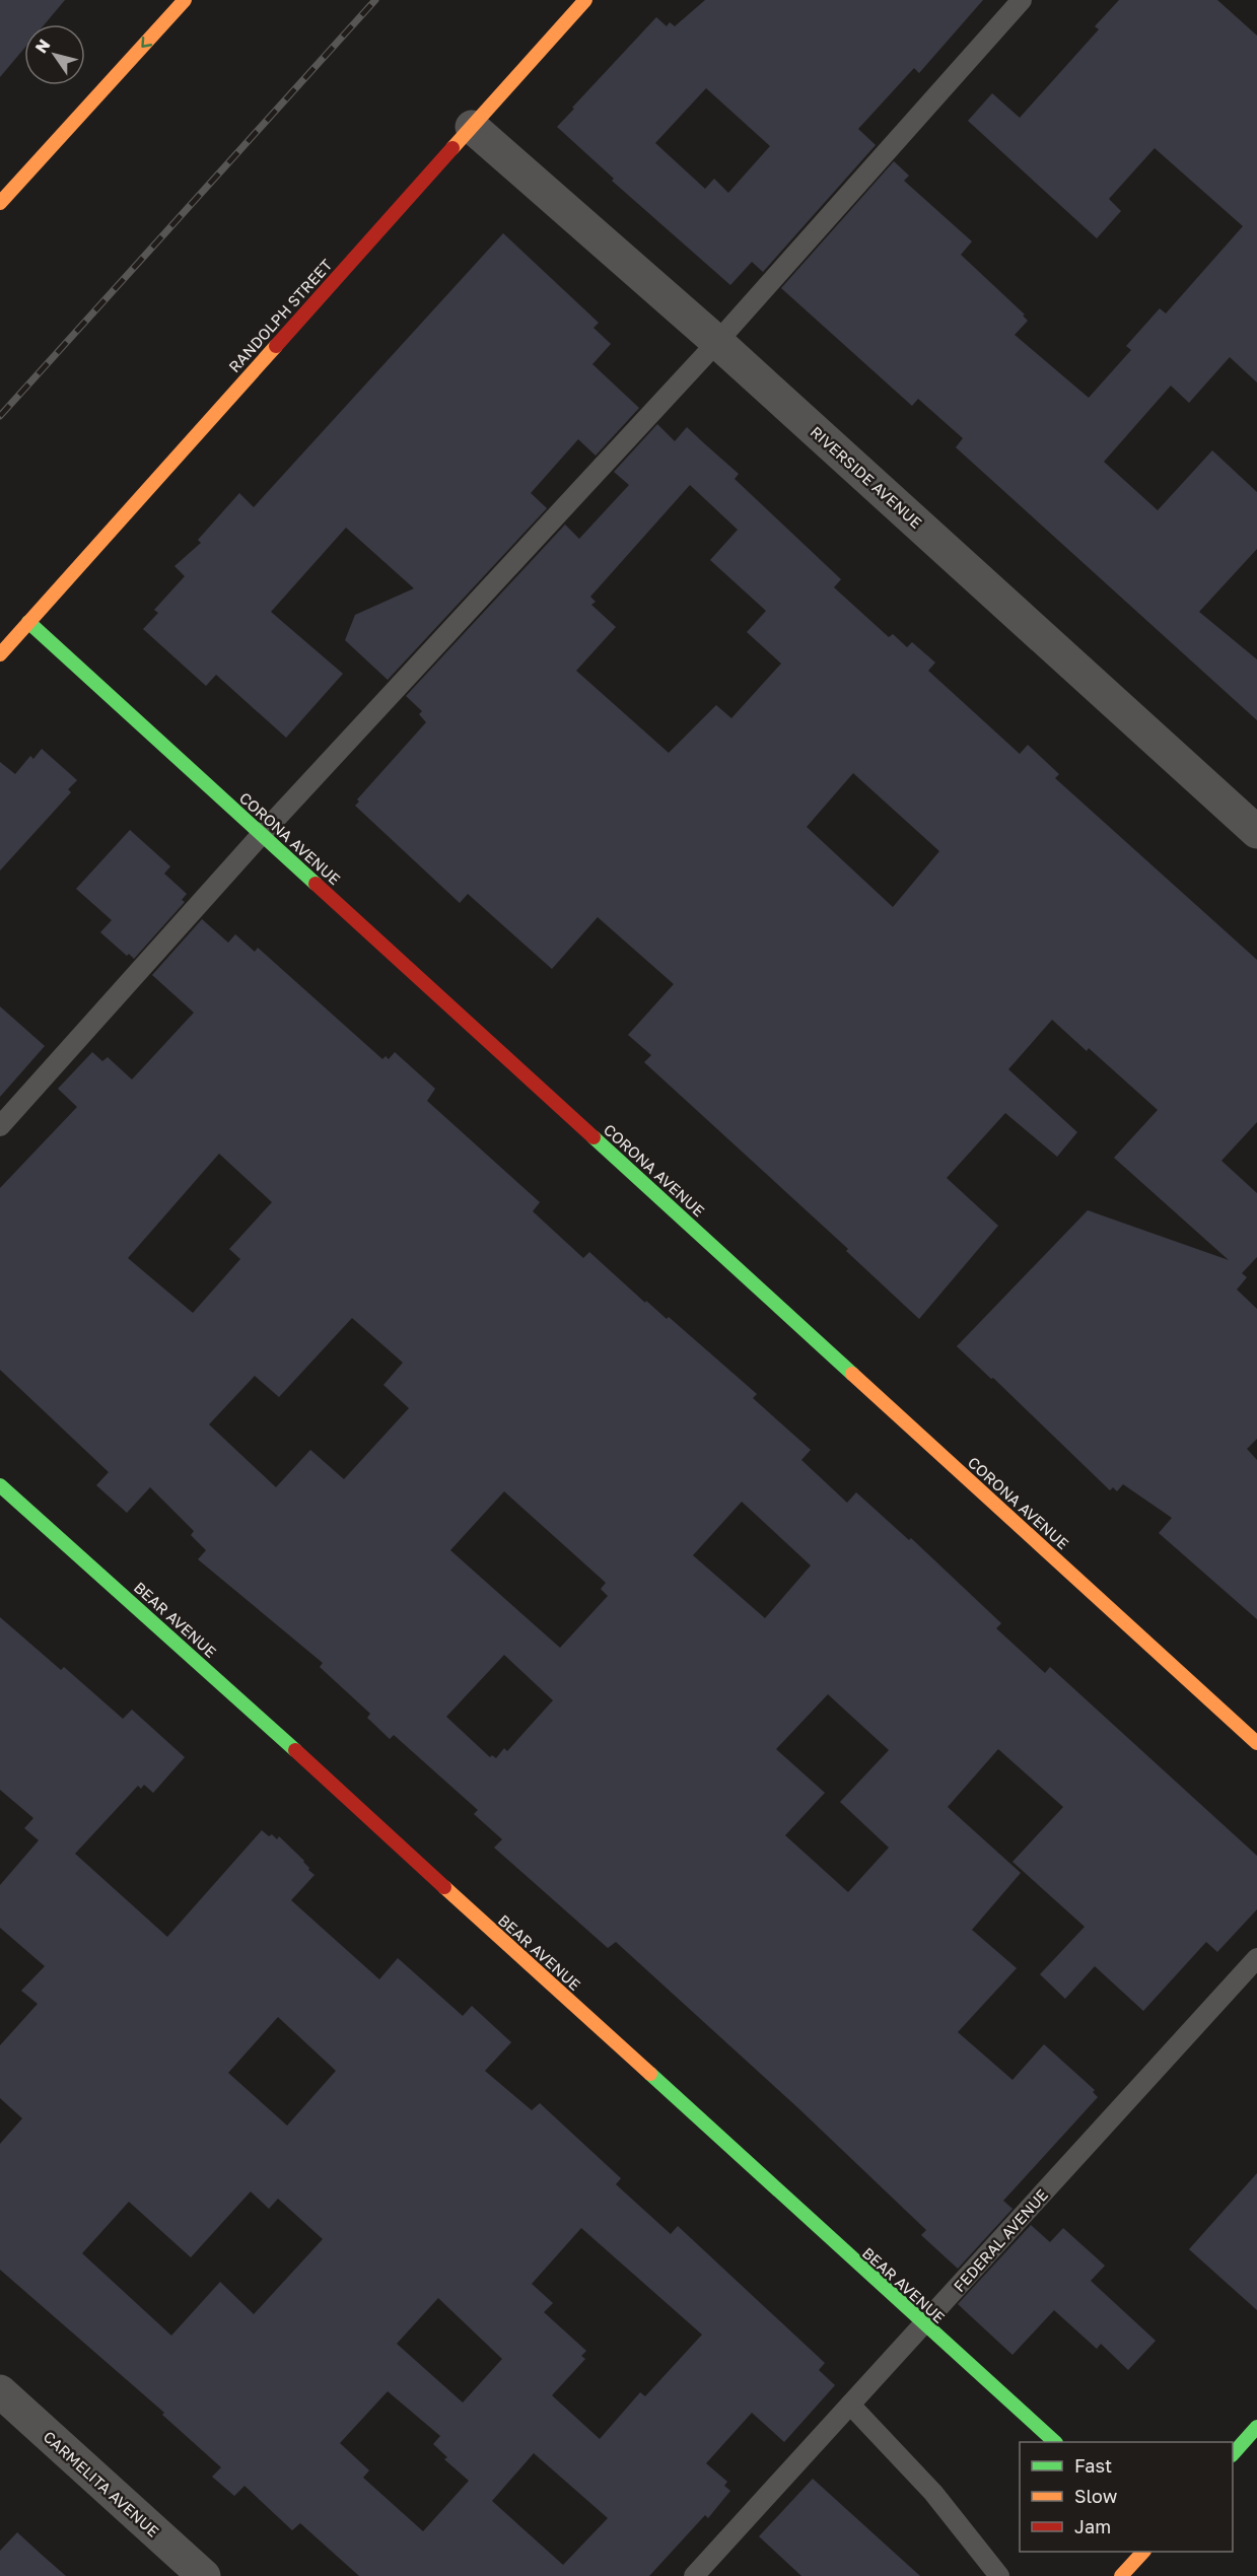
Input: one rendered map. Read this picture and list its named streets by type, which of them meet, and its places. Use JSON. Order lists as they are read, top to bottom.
{
  "streets": {
    "street": [
      "RANDOLPH STREET",
      "RIVERSIDE AVENUE",
      "CORONA AVENUE",
      "BEAR AVENUE",
      "CARMELITA AVENUE"
    ],
    "lane": ["FEDERAL AVENUE"]
  },
  "crossings": [
    ["RANDOLPH STREET", "RIVERSIDE AVENUE"],
    ["RANDOLPH STREET", "CORONA AVENUE"],
    ["BEAR AVENUE", "FEDERAL AVENUE"]
  ],
  "legend": ["Fast", "Slow", "Jam"],
  "north": "top left"
}
